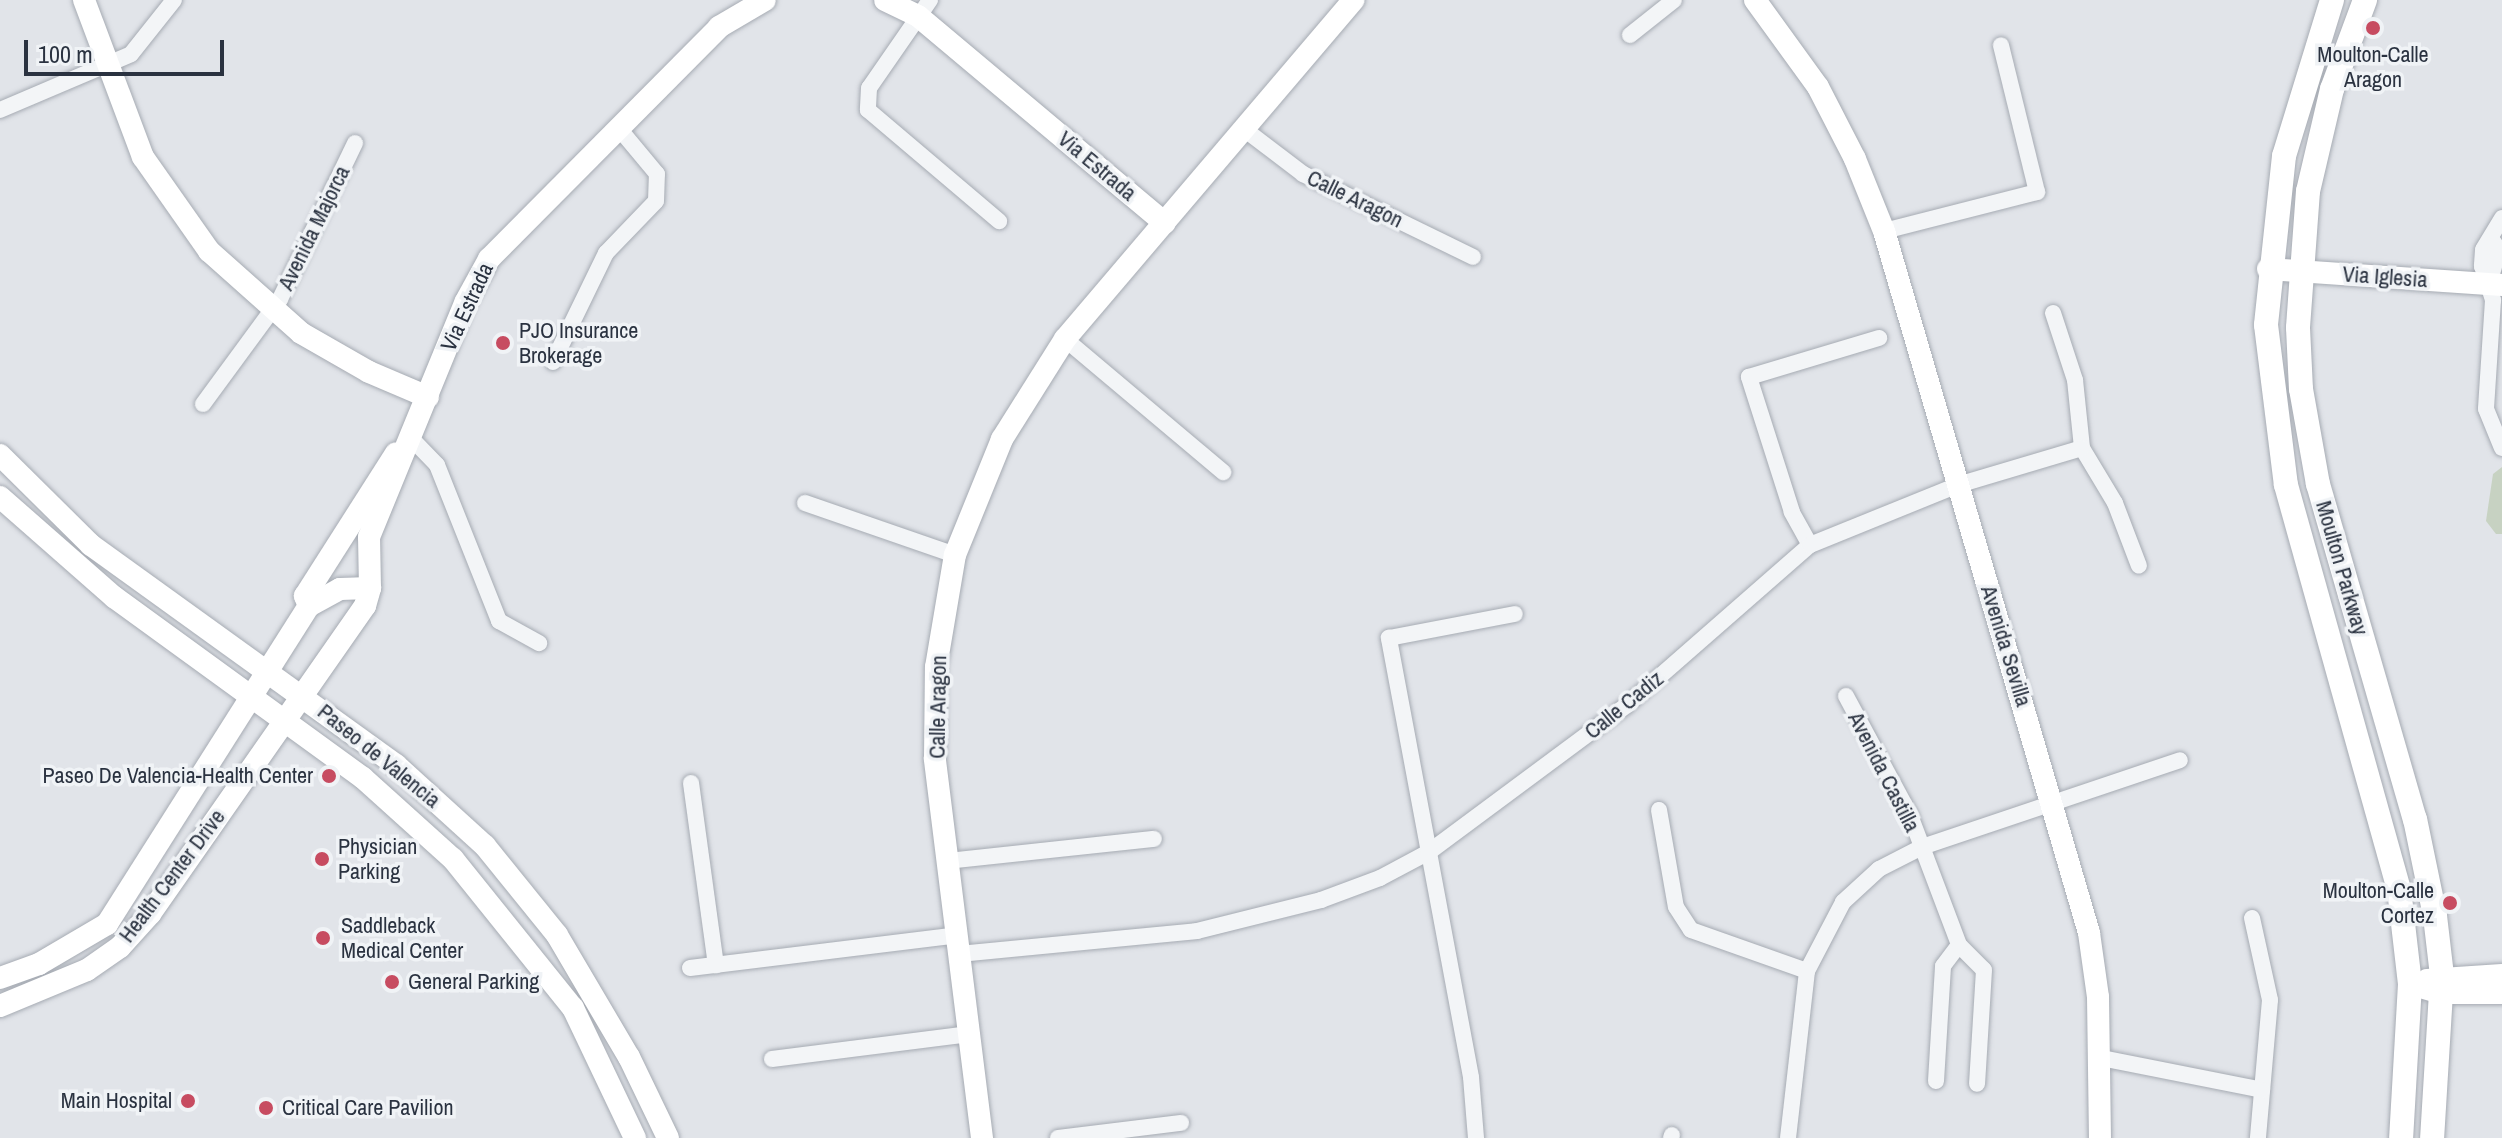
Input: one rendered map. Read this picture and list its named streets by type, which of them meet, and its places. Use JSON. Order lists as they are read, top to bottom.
{
  "streets": {
    "main road": ["Moulton Parkway"],
    "street": [
      "Via Estrada",
      "Calle Aragon",
      "Avenida Majorca",
      "Via Iglesia",
      "Avenida Sevilla",
      "Calle Cadiz",
      "Paseo de Valencia",
      "Avenida Castilla",
      "Health Center Drive"
    ]
  },
  "crossings": [
    ["Via Estrada", "Calle Aragon"],
    ["Via Estrada", "Avenida Majorca"],
    ["Via Estrada", "Paseo de Valencia"],
    ["Via Estrada", "Health Center Drive"],
    ["Calle Aragon", "Calle Cadiz"],
    ["Via Iglesia", "Moulton Parkway"],
    ["Avenida Sevilla", "Calle Cadiz"],
    ["Avenida Sevilla", "Avenida Castilla"],
    ["Paseo de Valencia", "Health Center Drive"]
  ],
  "places": [
    "Moulton-Calle Aragon",
    "PJO Insurance Brokerage",
    "Paseo De Valencia-Health Center",
    "Physician Parking",
    "Moulton-Calle Cortez",
    "Saddleback Medical Center",
    "General Parking",
    "Main Hospital",
    "Critical Care Pavilion"
  ],
  "scale_bar": "100 m"
}
